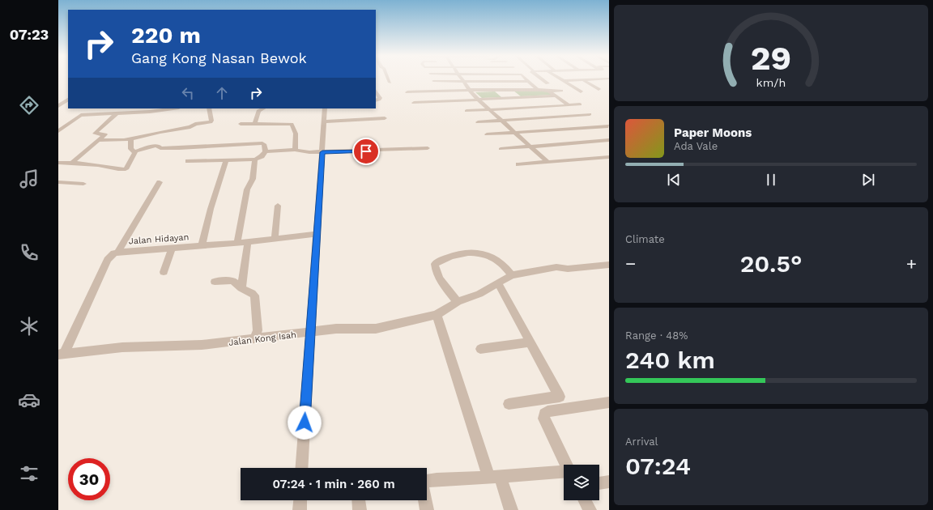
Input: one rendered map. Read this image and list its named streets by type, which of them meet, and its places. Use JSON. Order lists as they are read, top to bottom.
{
  "streets": {
    "street": ["Jalan Hidayan", "Jalan Kong Isah"]
  },
  "crossings": [
    ["Jalan Hidayan", "Jalan Kong Isah"]
  ],
  "page": {
    "tabs": "07:23",
    "turn": ["220 m", "Gang Kong Nasan Bewok"],
    "song": ["Paper Moons", "Ada Vale"],
    "tile": [
      "Climate",
      ["Range · 48%", "240 km"],
      ["Arrival", "07:24"]
    ],
    "heat": ["−", "20.5°", "+"],
    "limit": "30",
    "trip": "07:24 · 1 min · 260 m",
    "gauge": ["29", "km/h"]
  }
}
